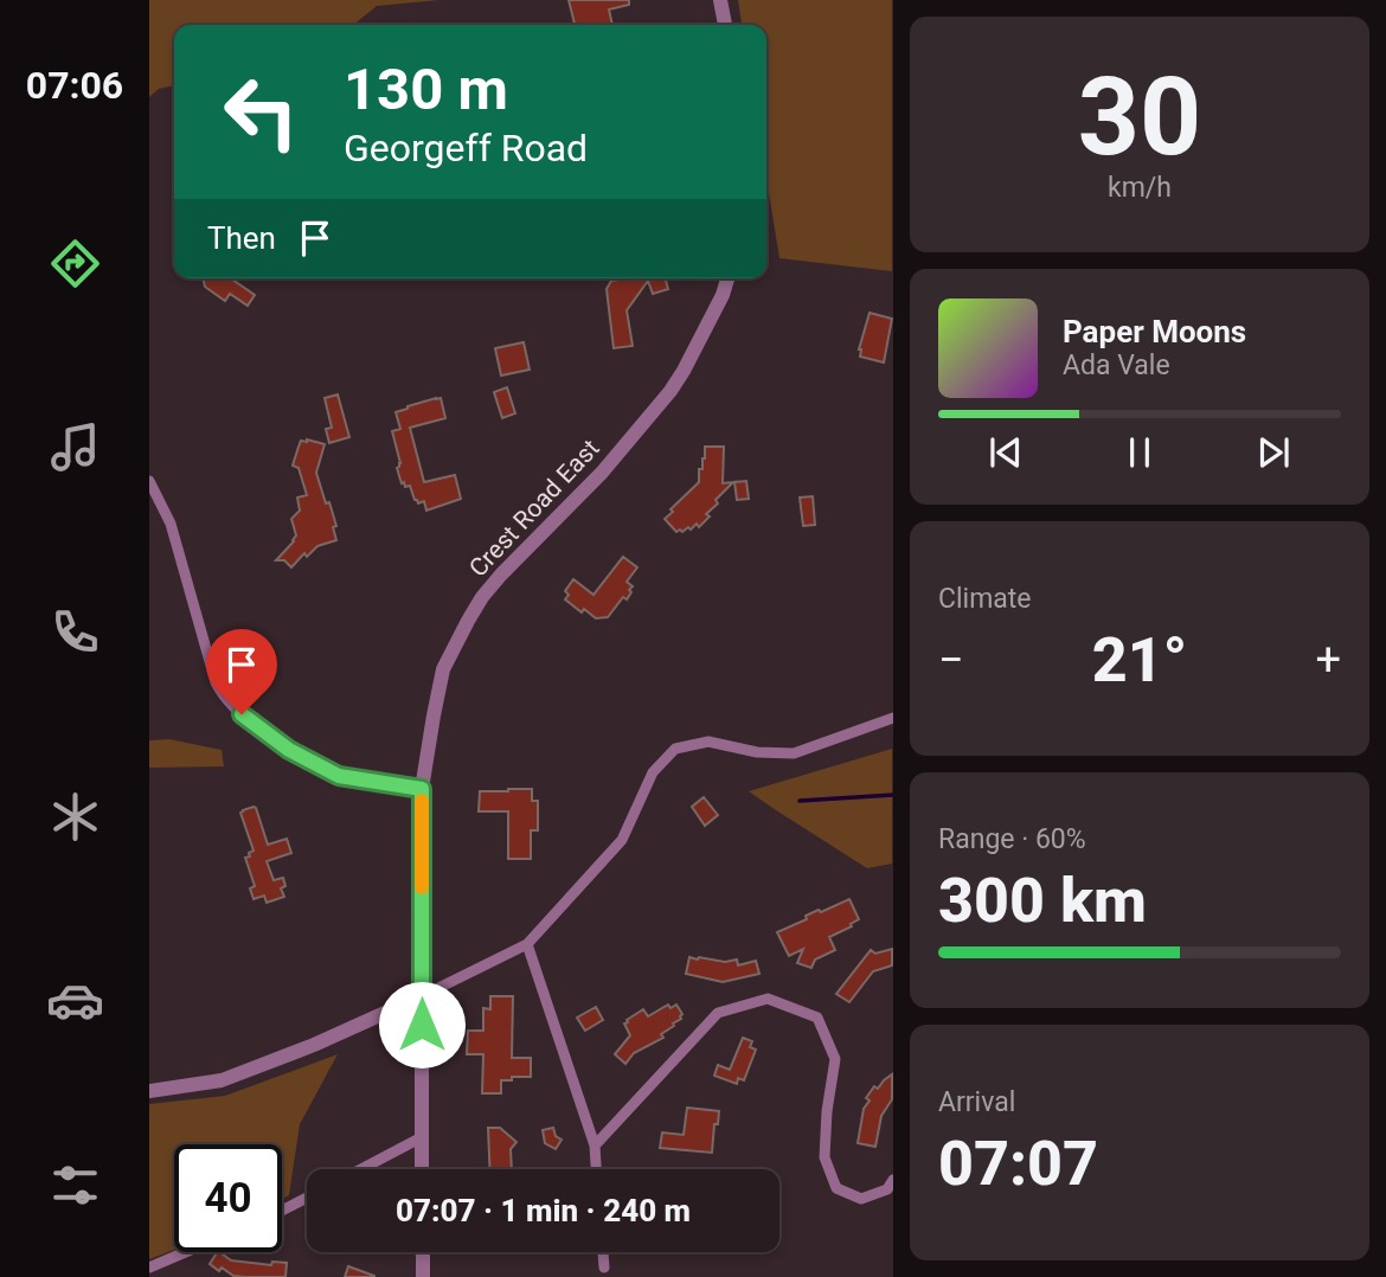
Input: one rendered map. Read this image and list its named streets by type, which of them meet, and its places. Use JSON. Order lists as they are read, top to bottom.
{
  "streets": {
    "street": ["Crest Road East"]
  },
  "page": {
    "tabs": "07:06",
    "tile": [
      ["30", "km/h"],
      "Climate",
      ["Range · 60%", "300 km"],
      ["Arrival", "07:07"]
    ],
    "turn": ["130 m", "Georgeff Road"],
    "then": "Then",
    "song": ["Paper Moons", "Ada Vale"],
    "heat": ["−", "21°", "+"],
    "limit": "40",
    "trip": "07:07 · 1 min · 240 m"
  }
}
